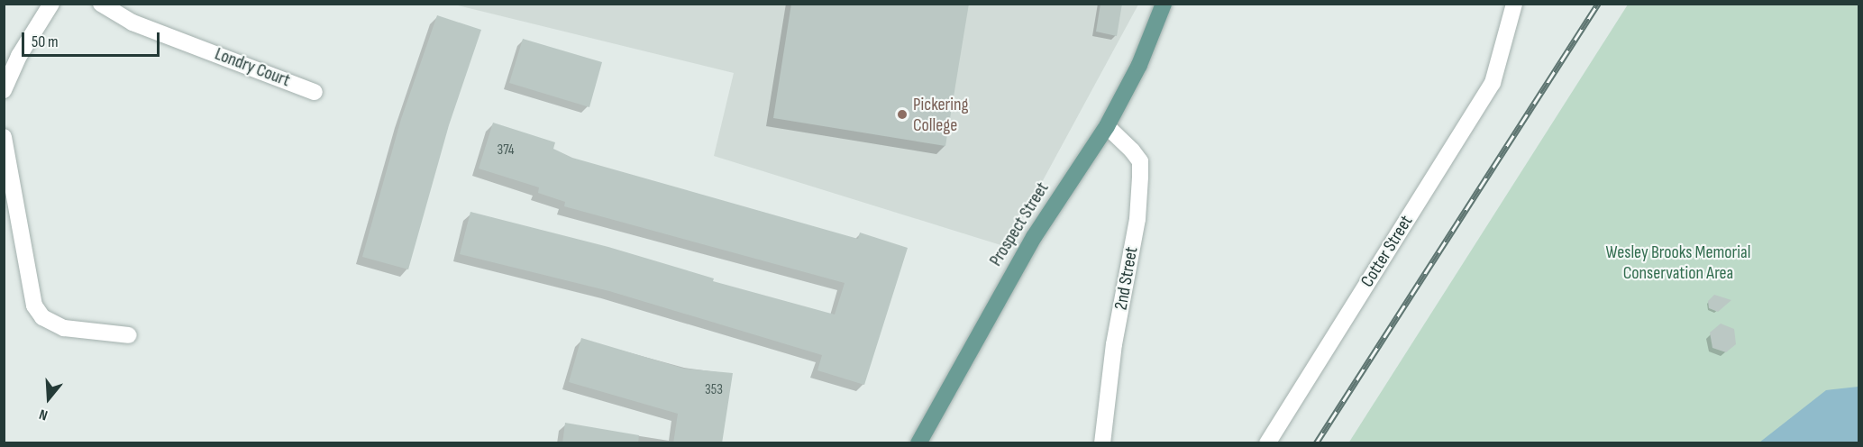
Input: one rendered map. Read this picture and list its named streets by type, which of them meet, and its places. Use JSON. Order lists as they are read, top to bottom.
{
  "streets": {
    "main road": ["Prospect Street"],
    "street": ["Londry Court", "Cotter Street", "2nd Street"]
  },
  "crossings": [
    ["Prospect Street", "2nd Street"]
  ],
  "parks": ["Wesley Brooks Memorial Conservation Area"],
  "places": ["Pickering College"],
  "house_numbers": ["374", "353"],
  "scale_bar": "50 m",
  "north": "bottom"
}
